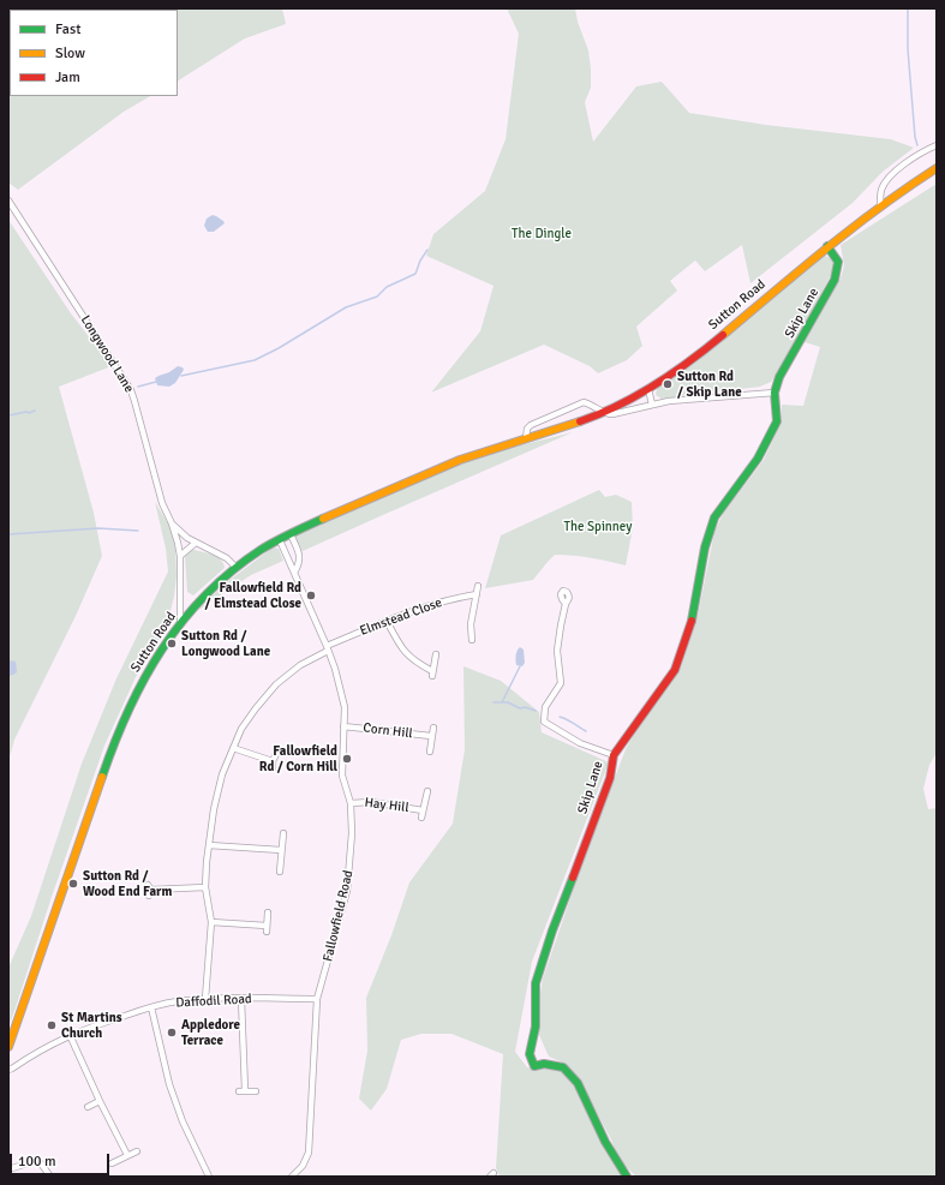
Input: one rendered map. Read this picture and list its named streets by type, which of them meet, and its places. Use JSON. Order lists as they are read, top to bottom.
{
  "streets": {
    "main road": ["Sutton Road", "Skip Lane"],
    "street": [
      "Longwood Lane",
      "Elmstead Close",
      "Corn Hill",
      "Hay Hill",
      "Fallowfield Road",
      "Daffodil Road"
    ]
  },
  "crossings": [
    ["Sutton Road", "Skip Lane"],
    ["Sutton Road", "Longwood Lane"],
    ["Sutton Road", "Fallowfield Road"],
    ["Elmstead Close", "Fallowfield Road"],
    ["Elmstead Close", "Daffodil Road"],
    ["Corn Hill", "Fallowfield Road"],
    ["Hay Hill", "Fallowfield Road"],
    ["Fallowfield Road", "Daffodil Road"]
  ],
  "parks": ["The Dingle", "The Spinney"],
  "places": [
    "Sutton Rd / Skip Lane",
    "Fallowfield Rd / Elmstead Close",
    "Sutton Rd / Longwood Lane",
    "Fallowfield Rd / Corn Hill",
    "Sutton Rd / Wood End Farm",
    "St Martins Church",
    "Appledore Terrace"
  ],
  "legend": ["Fast", "Slow", "Jam"],
  "scale_bar": "100 m"
}
